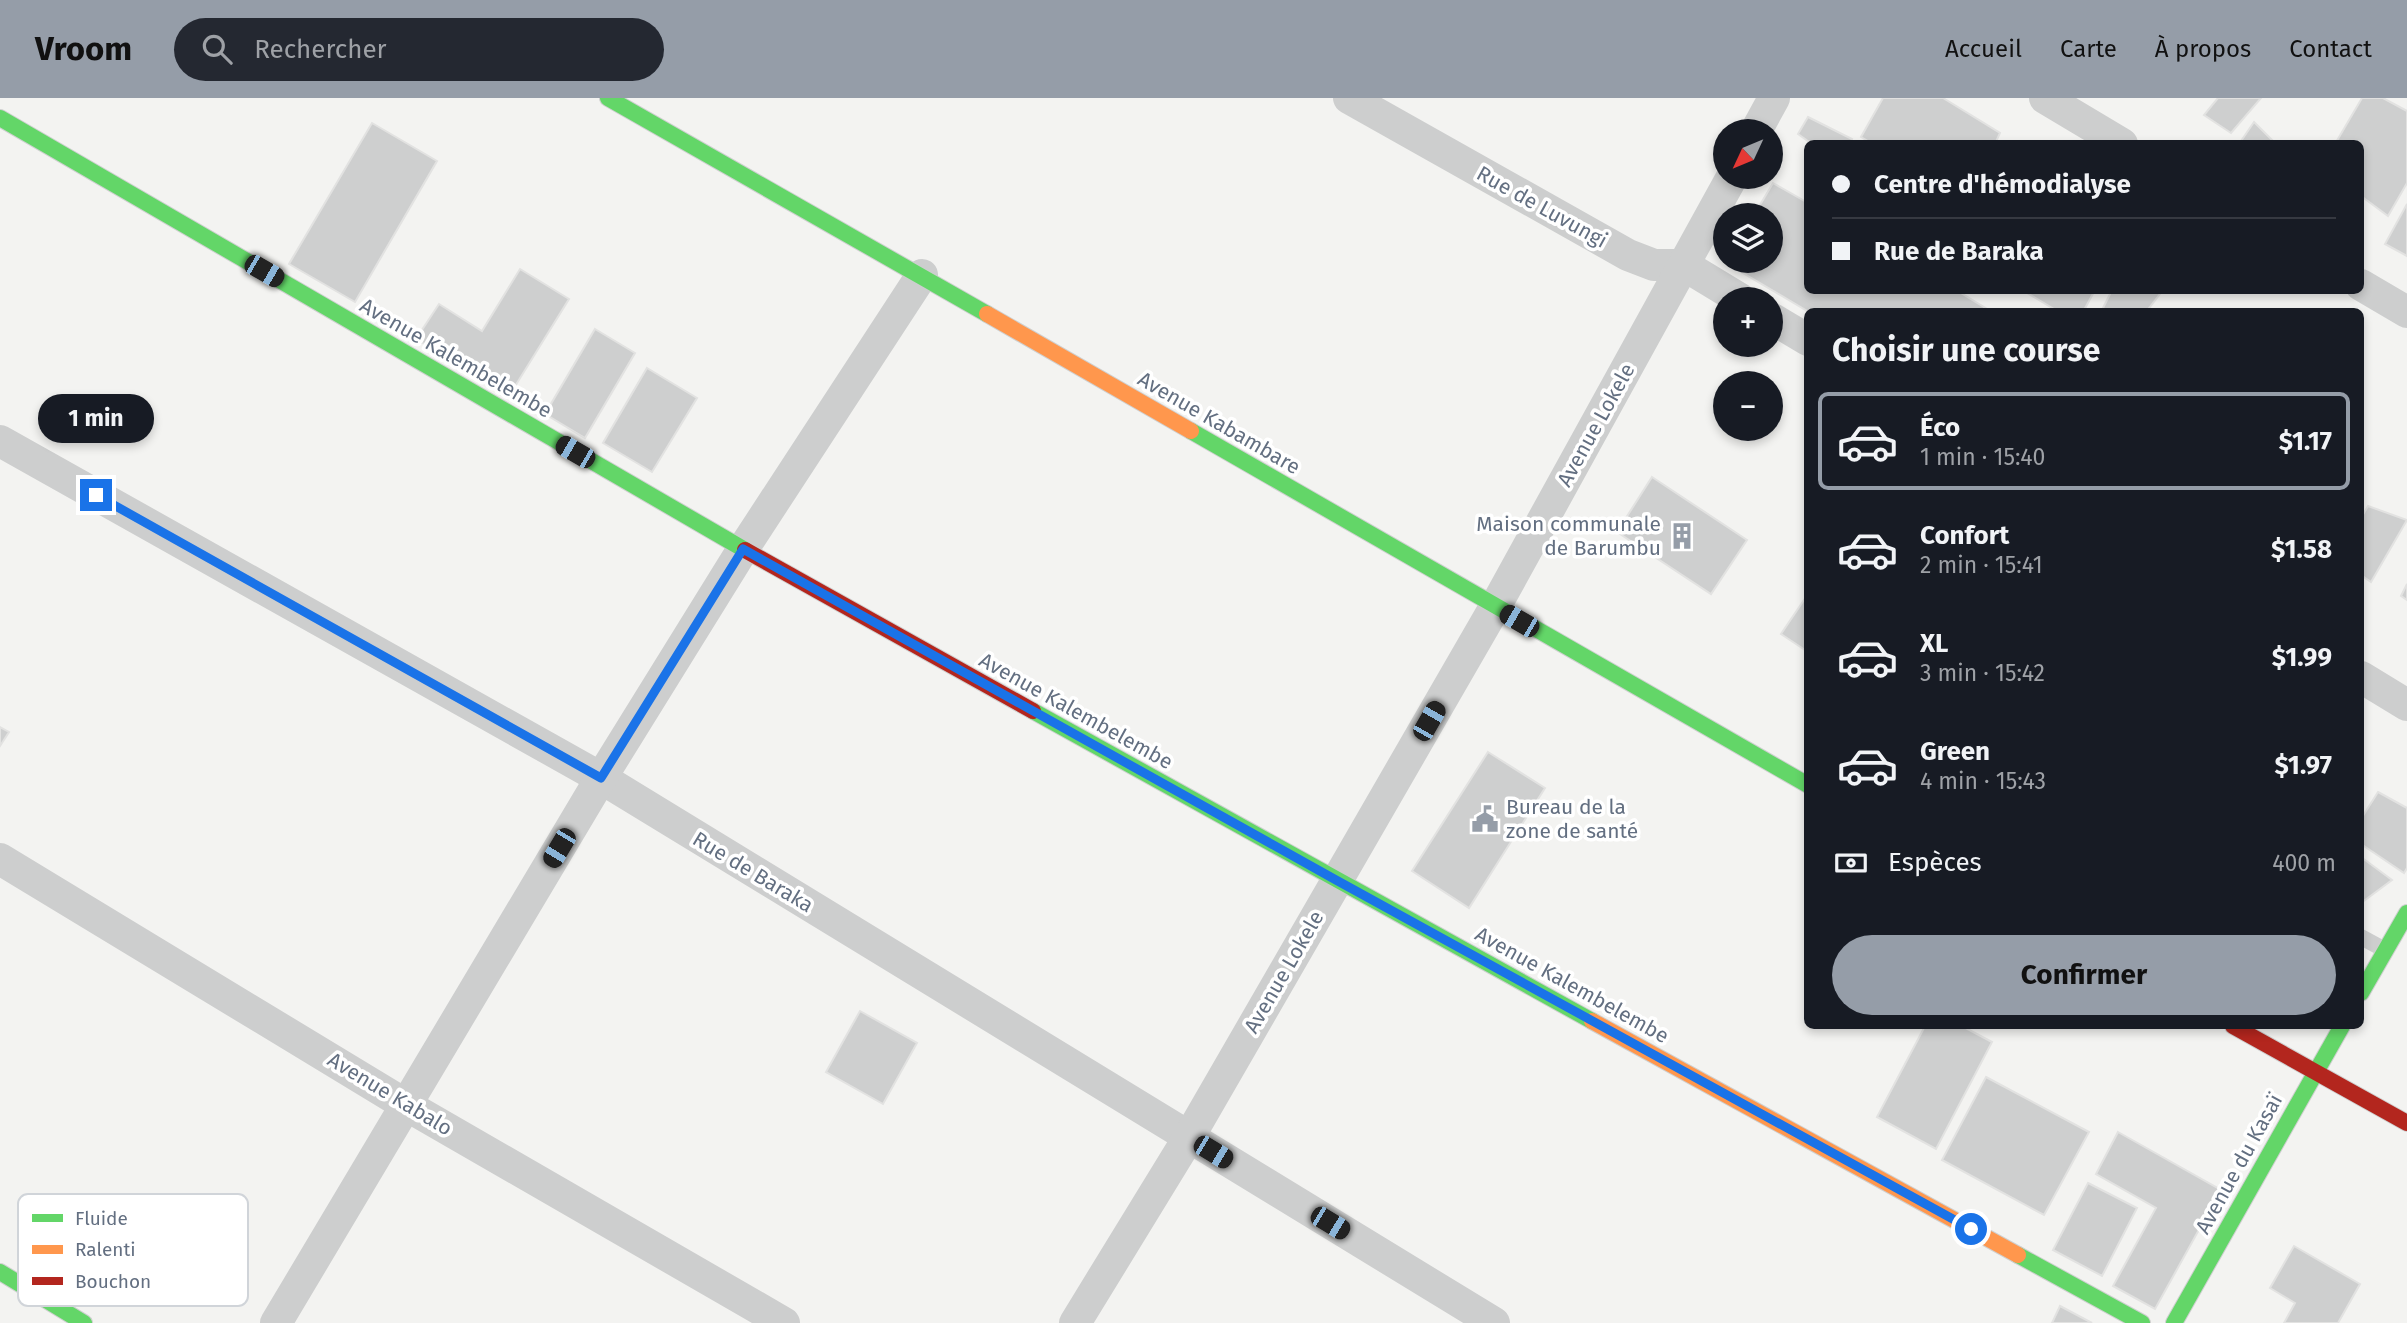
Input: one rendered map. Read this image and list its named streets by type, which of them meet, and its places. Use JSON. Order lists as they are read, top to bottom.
{
  "streets": {
    "street": [
      "Rue de Luvungi",
      "Avenue Kalembelembe",
      "Avenue Kabambare",
      "Avenue Lokele",
      "Rue de Baraka",
      "Avenue Kabalo",
      "Avenue du Kasaï"
    ]
  },
  "crossings": [
    ["Rue de Luvungi", "Avenue Lokele"],
    ["Avenue Kalembelembe", "Avenue Lokele"],
    ["Avenue Kabambare", "Avenue Lokele"],
    ["Avenue Lokele", "Rue de Baraka"]
  ],
  "places": {
    "building": ["Maison communale de Barumbu"],
    "public building": ["Bureau de la zone de santé"]
  },
  "legend": ["Fluide", "Ralenti", "Bouchon"],
  "north": "bottom left",
  "page": {
    "header": "Vroom",
    "search": "Rechercher",
    "nav": [
      "Accueil",
      "Carte",
      "À propos",
      "Contact"
    ],
    "map_buttons": ["+", "−"],
    "banner": ["Centre d'hémodialyse", "Rue de Baraka"],
    "heading": "Choisir une course",
    "list": [
      {
        "name": "Éco",
        "note": "1 min · 15:40",
        "value": "$1.17"
      },
      {
        "name": "Confort",
        "note": "2 min · 15:41",
        "value": "$1.58"
      },
      {
        "name": "XL",
        "note": "3 min · 15:42",
        "value": "$1.99"
      },
      {
        "name": "Green",
        "note": "4 min · 15:43",
        "value": "$1.97"
      }
    ],
    "bubble": "1 min",
    "pay": ["Espèces", "400 m"],
    "buttons": "Confirmer"
  }
}
